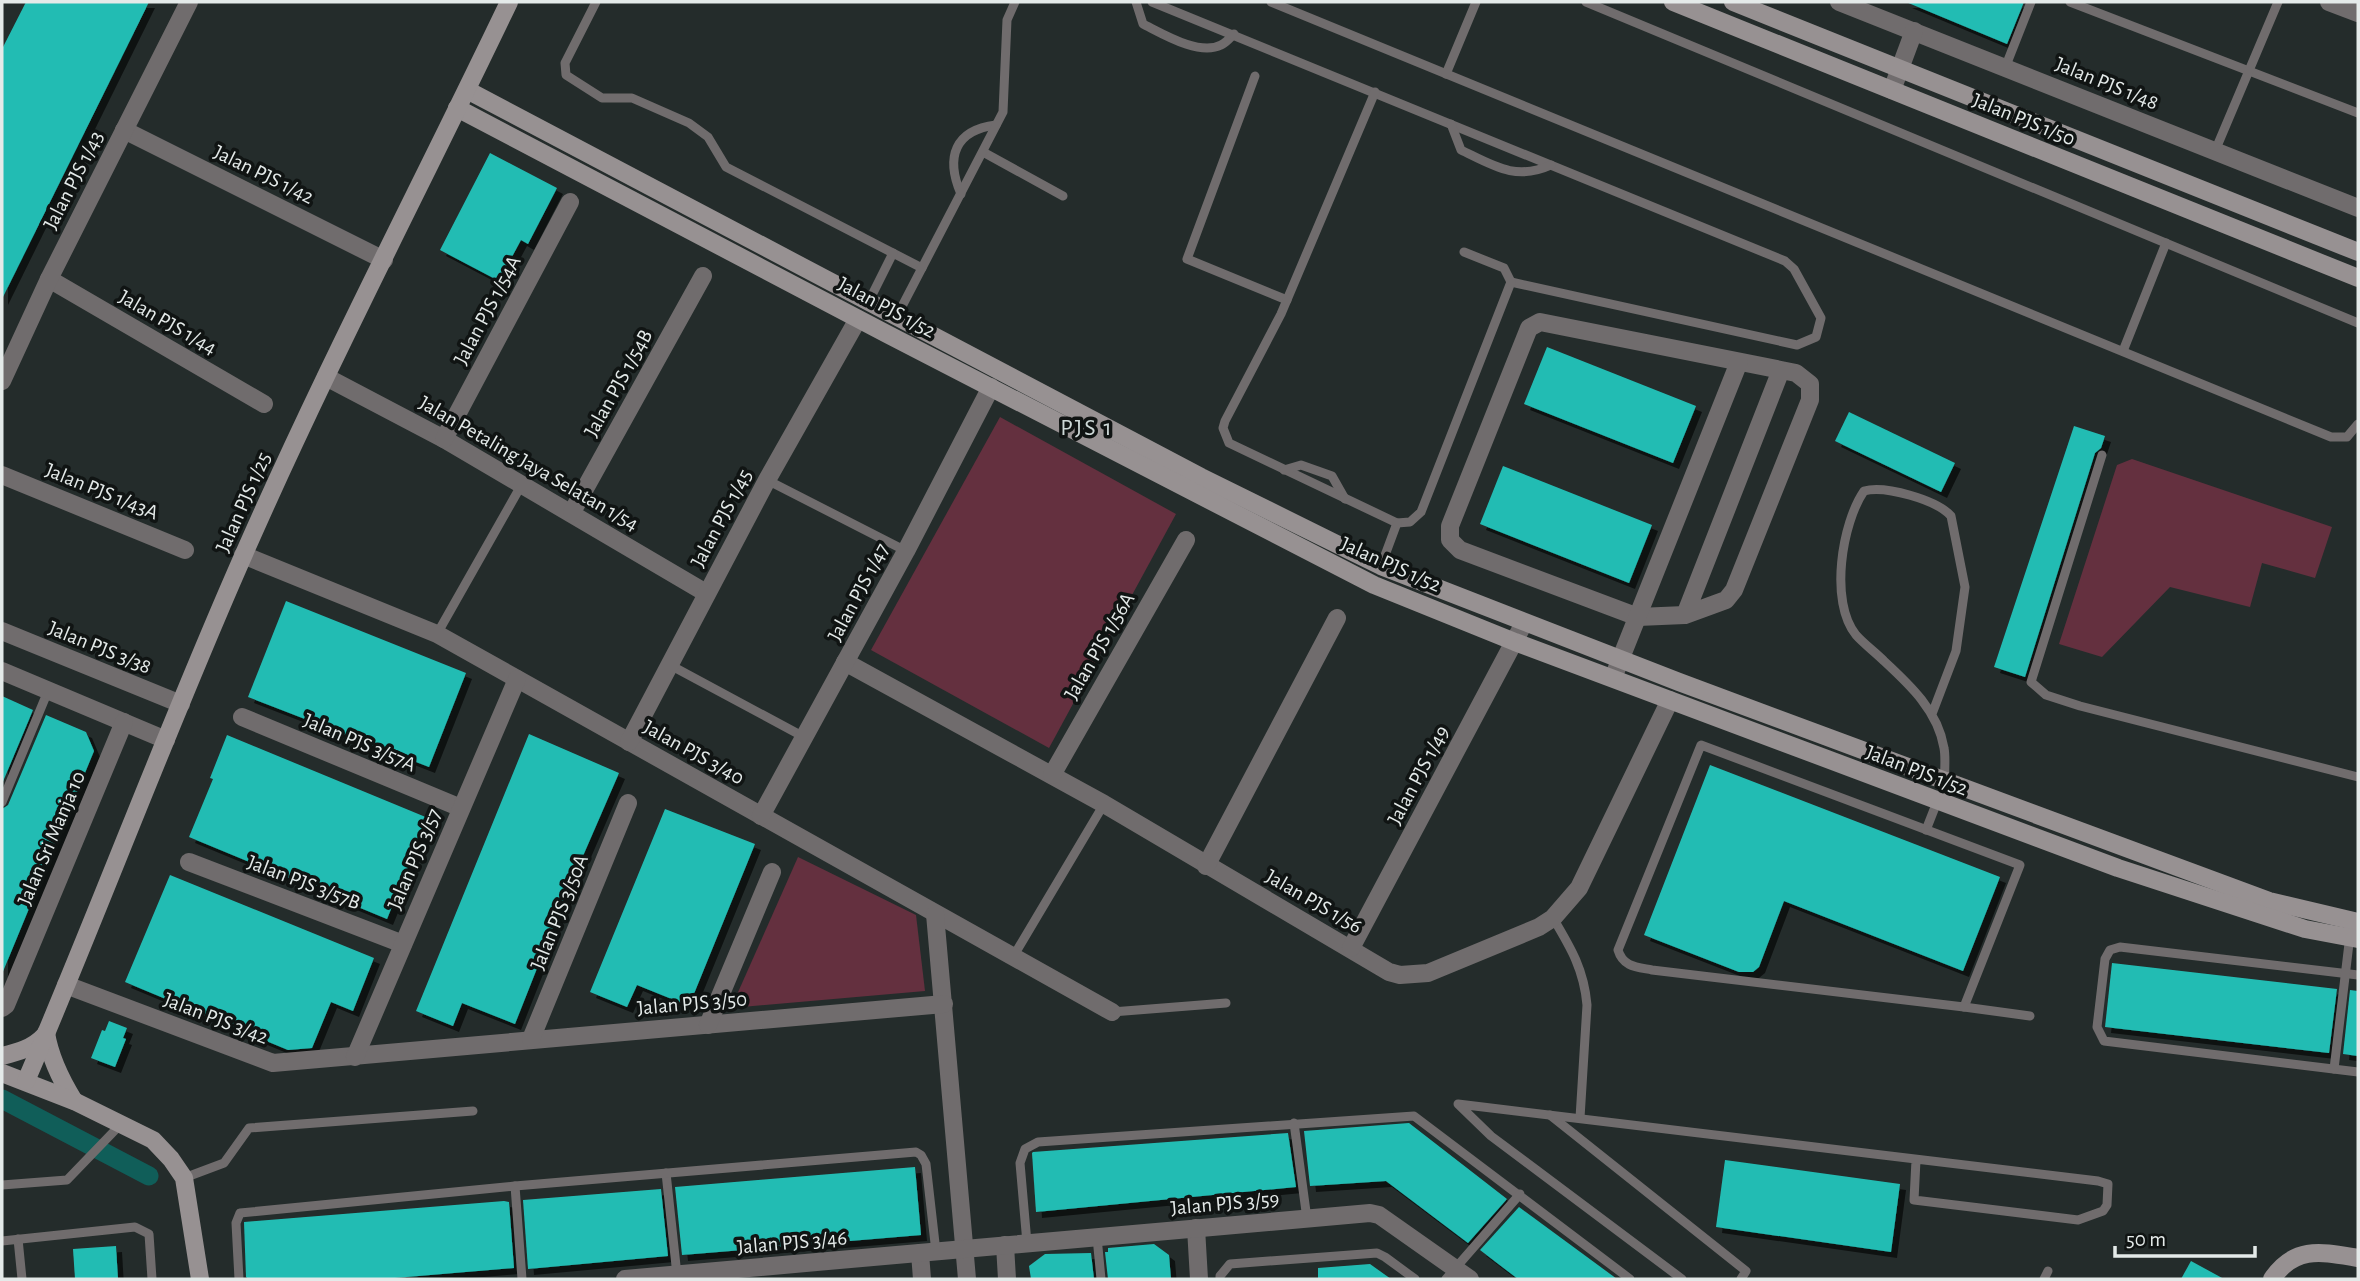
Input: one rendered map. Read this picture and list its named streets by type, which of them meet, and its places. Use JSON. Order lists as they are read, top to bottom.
{
  "streets": {
    "street": [
      "Jalan PJS 1/48",
      "Jalan PJS 1/50",
      "Jalan PJS 1/42",
      "Jalan PJS 1/43",
      "Jalan PJS 1/52",
      "Jalan PJS 1/54A",
      "Jalan PJS 1/44",
      "Jalan PJS 1/54B",
      "Jalan Petaling Jaya Selatan 1/54",
      "Jalan PJS 1/43A",
      "Jalan PJS 1/25",
      "Jalan PJS 1/45",
      "Jalan PJS 1/47",
      "Jalan PJS 1/56A",
      "Jalan PJS 3/38",
      "Jalan PJS 3/57A",
      "Jalan PJS 3/40",
      "Jalan PJS 1/49",
      "Jalan Sri Manja 10",
      "Jalan PJS 3/57",
      "Jalan PJS 3/57B",
      "Jalan PJS 1/56",
      "Jalan PJS 3/50A",
      "Jalan PJS 3/50",
      "Jalan PJS 3/42",
      "Jalan PJS 3/59",
      "Jalan PJS 3/46"
    ]
  },
  "crossings": [
    ["Jalan PJS 1/42", "Jalan PJS 1/43"],
    ["Jalan PJS 1/42", "Jalan PJS 1/25"],
    ["Jalan PJS 1/43", "Jalan PJS 1/44"],
    ["Jalan PJS 1/52", "Jalan PJS 1/25"],
    ["Jalan PJS 1/52", "Jalan PJS 1/45"],
    ["Jalan PJS 1/52", "Jalan PJS 1/47"],
    ["Jalan PJS 1/52", "Jalan PJS 1/49"],
    ["Jalan PJS 1/52", "Jalan PJS 1/56"],
    ["Jalan PJS 1/54A", "Jalan Petaling Jaya Selatan 1/54"],
    ["Jalan PJS 1/54B", "Jalan Petaling Jaya Selatan 1/54"],
    ["Jalan Petaling Jaya Selatan 1/54", "Jalan PJS 1/25"],
    ["Jalan Petaling Jaya Selatan 1/54", "Jalan PJS 1/45"],
    ["Jalan PJS 1/25", "Jalan PJS 3/38"],
    ["Jalan PJS 1/25", "Jalan PJS 3/40"],
    ["Jalan PJS 1/25", "Jalan PJS 3/42"],
    ["Jalan PJS 1/45", "Jalan PJS 3/40"],
    ["Jalan PJS 1/47", "Jalan PJS 3/40"],
    ["Jalan PJS 1/47", "Jalan PJS 1/56"],
    ["Jalan PJS 1/56A", "Jalan PJS 1/56"],
    ["Jalan PJS 3/57A", "Jalan PJS 3/57"],
    ["Jalan PJS 3/40", "Jalan PJS 3/57"],
    ["Jalan PJS 1/49", "Jalan PJS 1/56"],
    ["Jalan PJS 3/57", "Jalan PJS 3/57B"],
    ["Jalan PJS 3/57", "Jalan PJS 3/42"],
    ["Jalan PJS 3/50A", "Jalan PJS 3/50"],
    ["Jalan PJS 3/50", "Jalan PJS 3/42"],
    ["Jalan PJS 3/59", "Jalan PJS 3/46"]
  ],
  "districts": ["PJS 1"],
  "scale_bar": "50 m"
}
